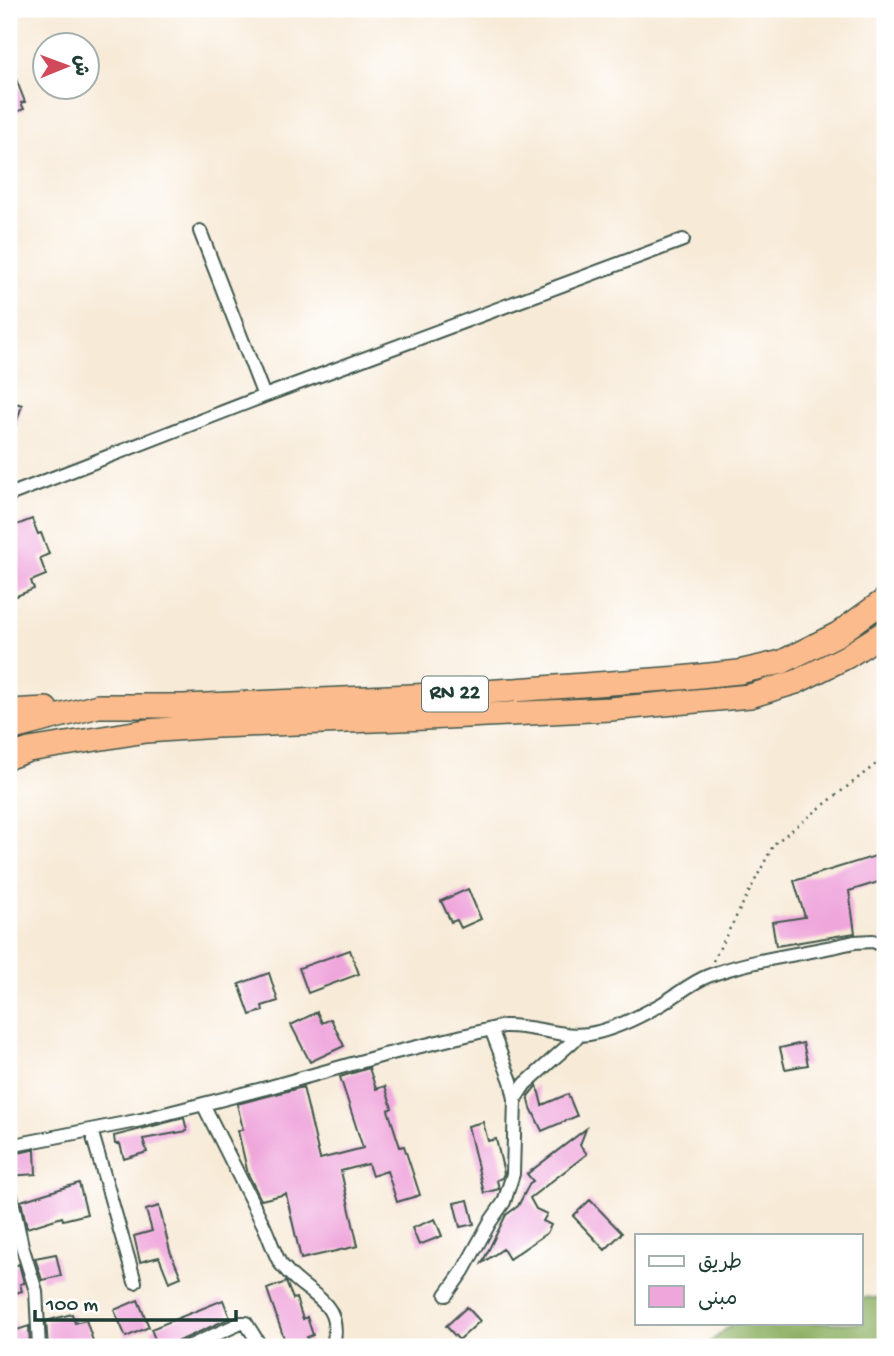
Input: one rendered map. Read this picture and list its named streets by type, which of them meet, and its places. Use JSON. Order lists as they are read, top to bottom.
{
  "streets": {
    "highway": ["RN 22"]
  },
  "legend": ["طريق", "مبنى"],
  "scale_bar": "100 m",
  "north": "right"
}
